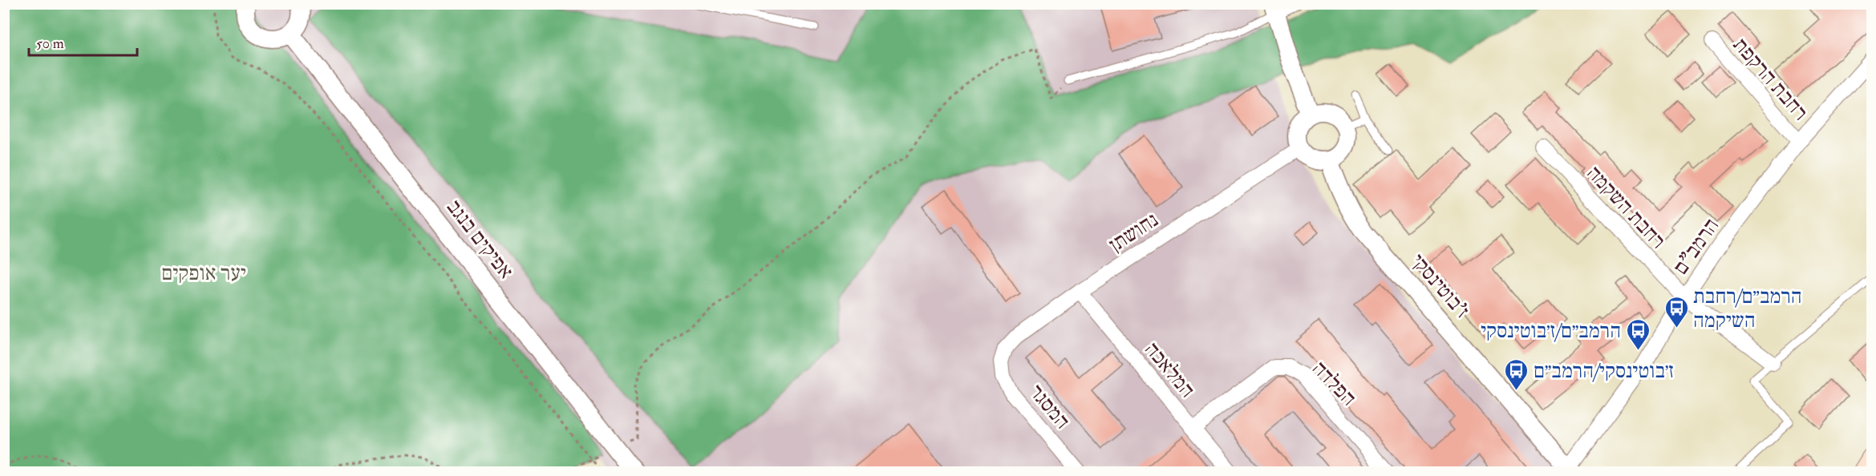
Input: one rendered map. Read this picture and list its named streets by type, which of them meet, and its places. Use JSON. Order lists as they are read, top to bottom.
{
  "streets": {
    "street": [
      "רחבת הרקפת",
      "רחבת השקמה",
      "נחושתן",
      "אפיקים בנגב",
      "הרמב\"ם",
      "ז'בוטינסקי",
      "המלאכה",
      "הפלדה",
      "המסגר"
    ]
  },
  "crossings": [
    ["רחבת הרקפת", "הרמב\"ם"],
    ["רחבת השקמה", "הרמב\"ם"],
    ["נחושתן", "ז'בוטינסקי"],
    ["נחושתן", "המלאכה"],
    ["נחושתן", "המסגר"],
    ["הרמב\"ם", "ז'בוטינסקי"],
    ["המלאכה", "הפלדה"]
  ],
  "parks": ["יער אופקים"],
  "places": {
    "bus stop": ["הרמב״ם/רחבת השיקמה", "הרמב״ם/ז׳בוטינסקי", "ז׳בוטינסקי/הרמב״ם"]
  },
  "scale_bar": "50 m"
}
